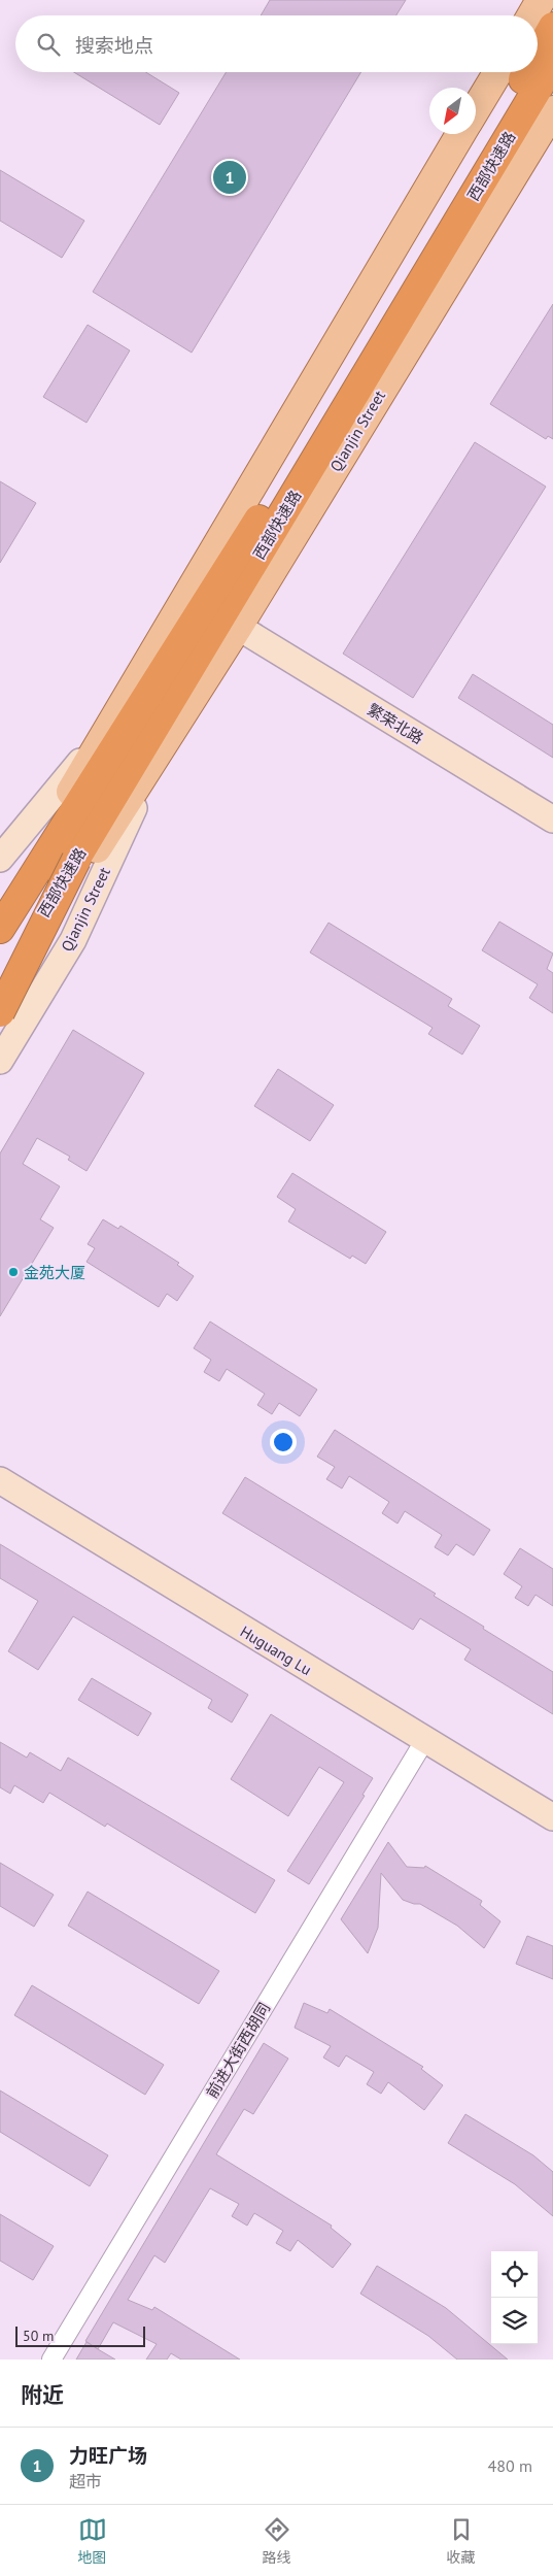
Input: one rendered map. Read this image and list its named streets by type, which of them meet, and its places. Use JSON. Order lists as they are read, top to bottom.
{
  "streets": {
    "highway": ["西部快速路"],
    "main road": ["Qianjin Street"],
    "street": ["繁荣北路", "Huguang Lu", "前进大街西胡同"]
  },
  "crossings": [
    ["Qianjin Street", "繁荣北路"],
    ["Huguang Lu", "前进大街西胡同"]
  ],
  "places": ["金苑大厦"],
  "scale_bar": "50 m",
  "north": "bottom left",
  "page": {
    "search": "搜索地点",
    "pins": "1",
    "scale": "50 m",
    "heading": "附近",
    "list": [
      {
        "mark": "1",
        "name": "力旺广场",
        "note": "超市",
        "value": "480 m"
      }
    ],
    "nav": ["地图", "路线", "收藏"]
  }
}
